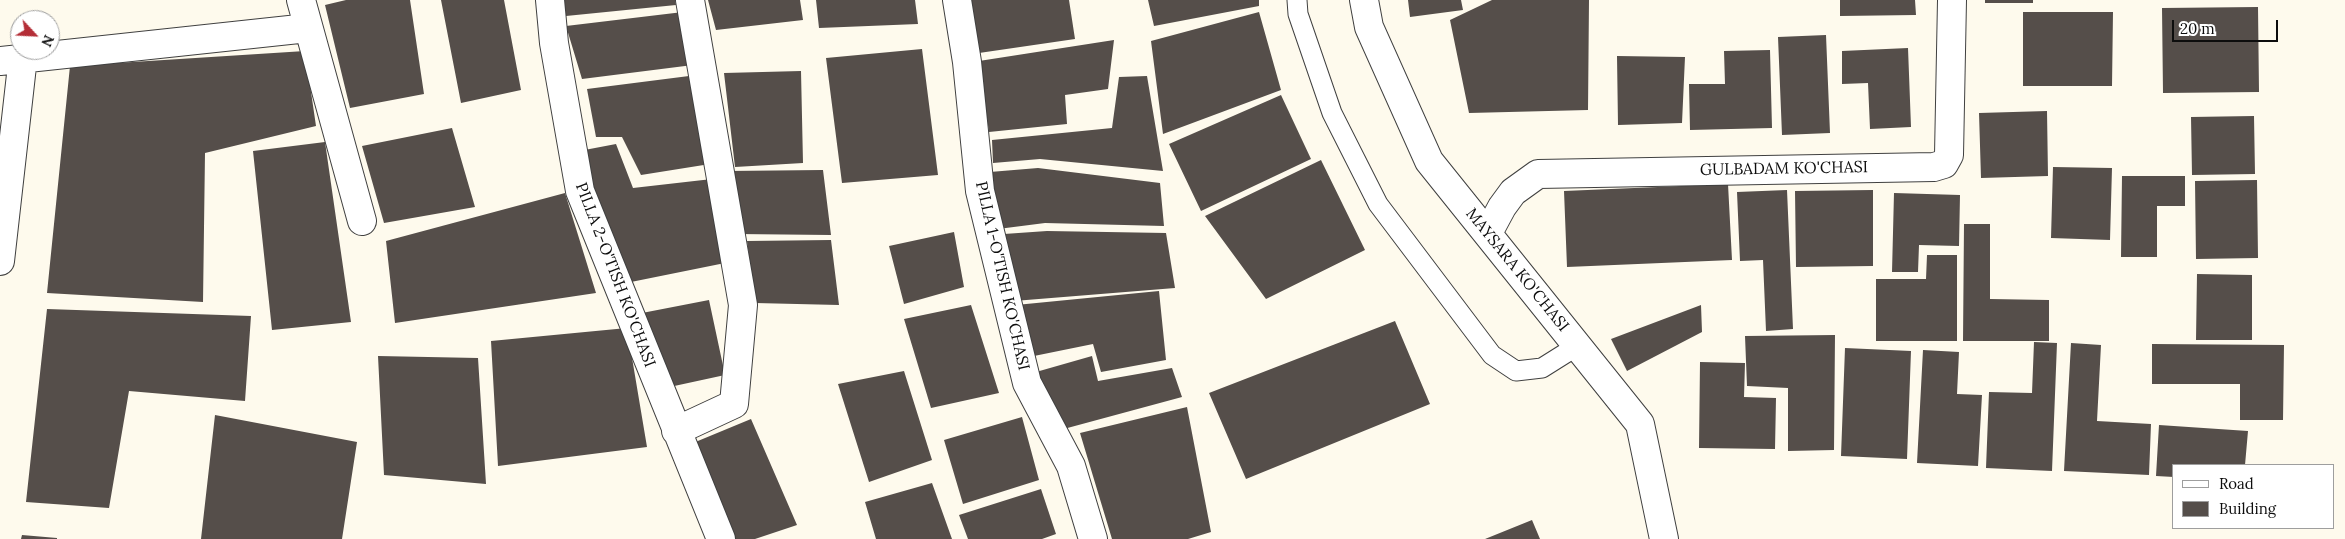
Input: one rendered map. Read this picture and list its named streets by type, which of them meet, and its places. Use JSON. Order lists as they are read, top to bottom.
{
  "streets": {
    "street": [
      "GULBADAM KO'CHASI",
      "MAYSARA KO'CHASI",
      "PILLA 2-O'TISH KO'CHASI",
      "PILLA 1-O'TISH KO'CHASI"
    ]
  },
  "crossings": [
    ["GULBADAM KO'CHASI", "MAYSARA KO'CHASI"]
  ],
  "legend": ["Road", "Building"],
  "scale_bar": "20 m",
  "north": "bottom right"
}
